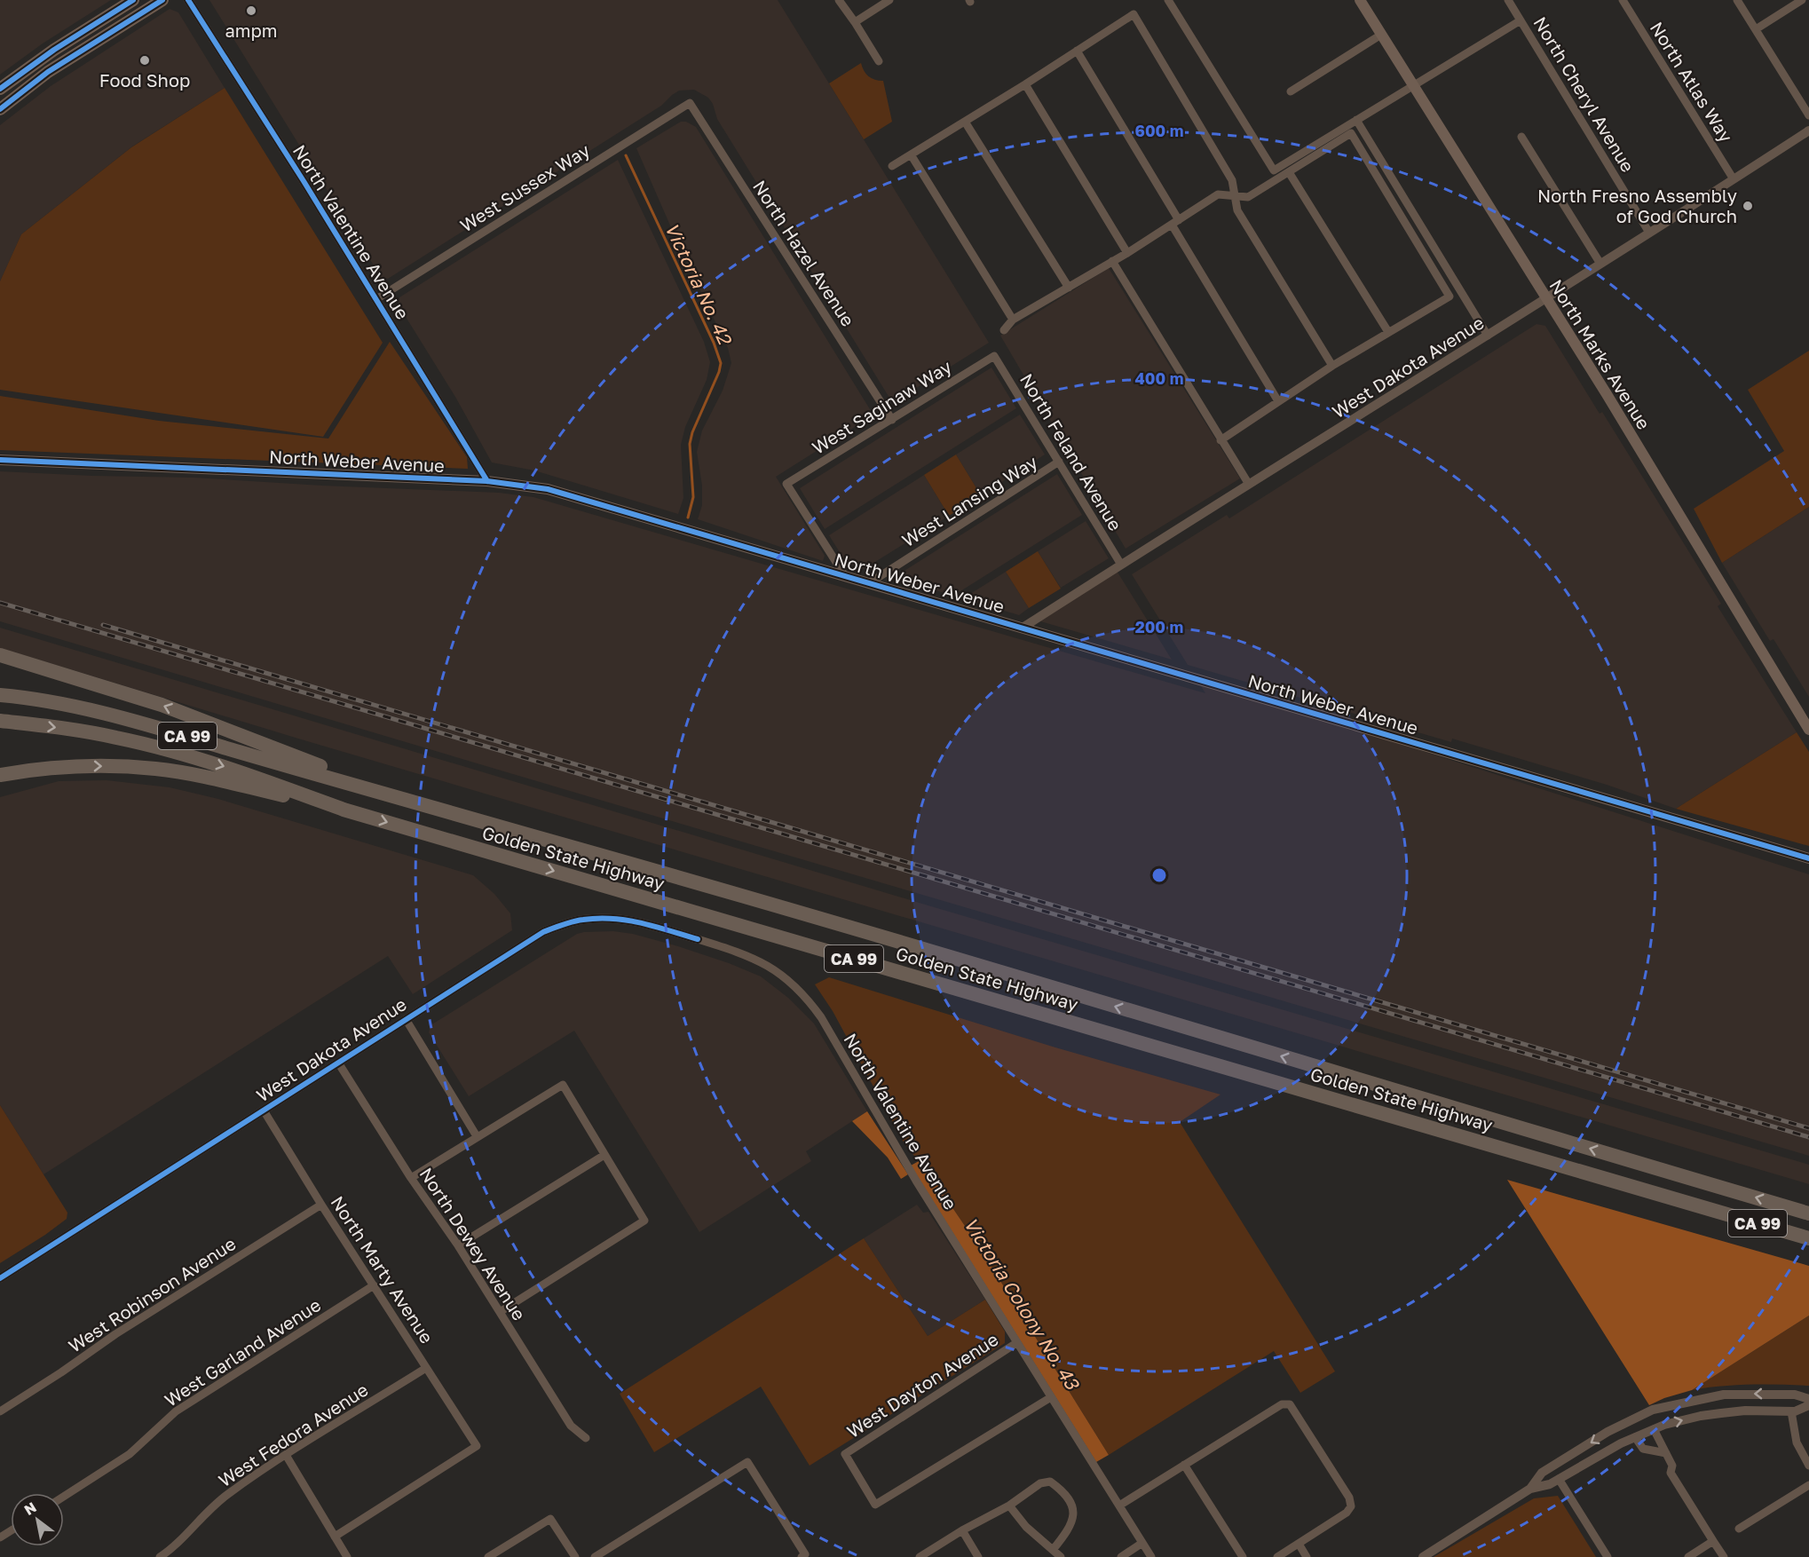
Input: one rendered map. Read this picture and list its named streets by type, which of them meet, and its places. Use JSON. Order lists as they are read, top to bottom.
{
  "streets": {
    "highway": ["CA 99", "Golden State Highway"],
    "main road": ["North Marks Avenue", "North Weber Avenue"],
    "street": [
      "North Atlas Way",
      "North Cheryl Avenue",
      "West Sussex Way",
      "North Valentine Avenue",
      "North Hazel Avenue",
      "West Dakota Avenue",
      "West Saginaw Way",
      "North Feland Avenue",
      "West Lansing Way",
      "North Dewey Avenue",
      "North Marty Avenue",
      "West Robinson Avenue",
      "West Garland Avenue",
      "West Dayton Avenue",
      "West Fedora Avenue"
    ]
  },
  "crossings": [
    ["North Atlas Way", "West Dakota Avenue"],
    ["North Cheryl Avenue", "West Dakota Avenue"],
    ["West Sussex Way", "North Valentine Avenue"],
    ["West Sussex Way", "North Hazel Avenue"],
    ["North Valentine Avenue", "West Dakota Avenue"],
    ["North Valentine Avenue", "North Weber Avenue"],
    ["North Valentine Avenue", "West Dayton Avenue"],
    ["North Hazel Avenue", "West Saginaw Way"],
    ["North Marks Avenue", "West Dakota Avenue"],
    ["West Dakota Avenue", "North Feland Avenue"],
    ["West Dakota Avenue", "North Weber Avenue"],
    ["West Dakota Avenue", "North Dewey Avenue"],
    ["West Dakota Avenue", "North Marty Avenue"],
    ["West Saginaw Way", "North Feland Avenue"],
    ["West Saginaw Way", "North Weber Avenue"],
    ["North Feland Avenue", "West Lansing Way"],
    ["North Weber Avenue", "West Lansing Way"],
    ["North Marty Avenue", "West Robinson Avenue"],
    ["North Marty Avenue", "West Garland Avenue"],
    ["North Marty Avenue", "West Fedora Avenue"]
  ],
  "water": ["Victoria No. 42", "Victoria Colony No. 43"],
  "places": ["ampm", "Food Shop", "North Fresno Assembly of God Church"],
  "north": "top left",
  "rings": ["600 m", "400 m", "200 m"]
}
